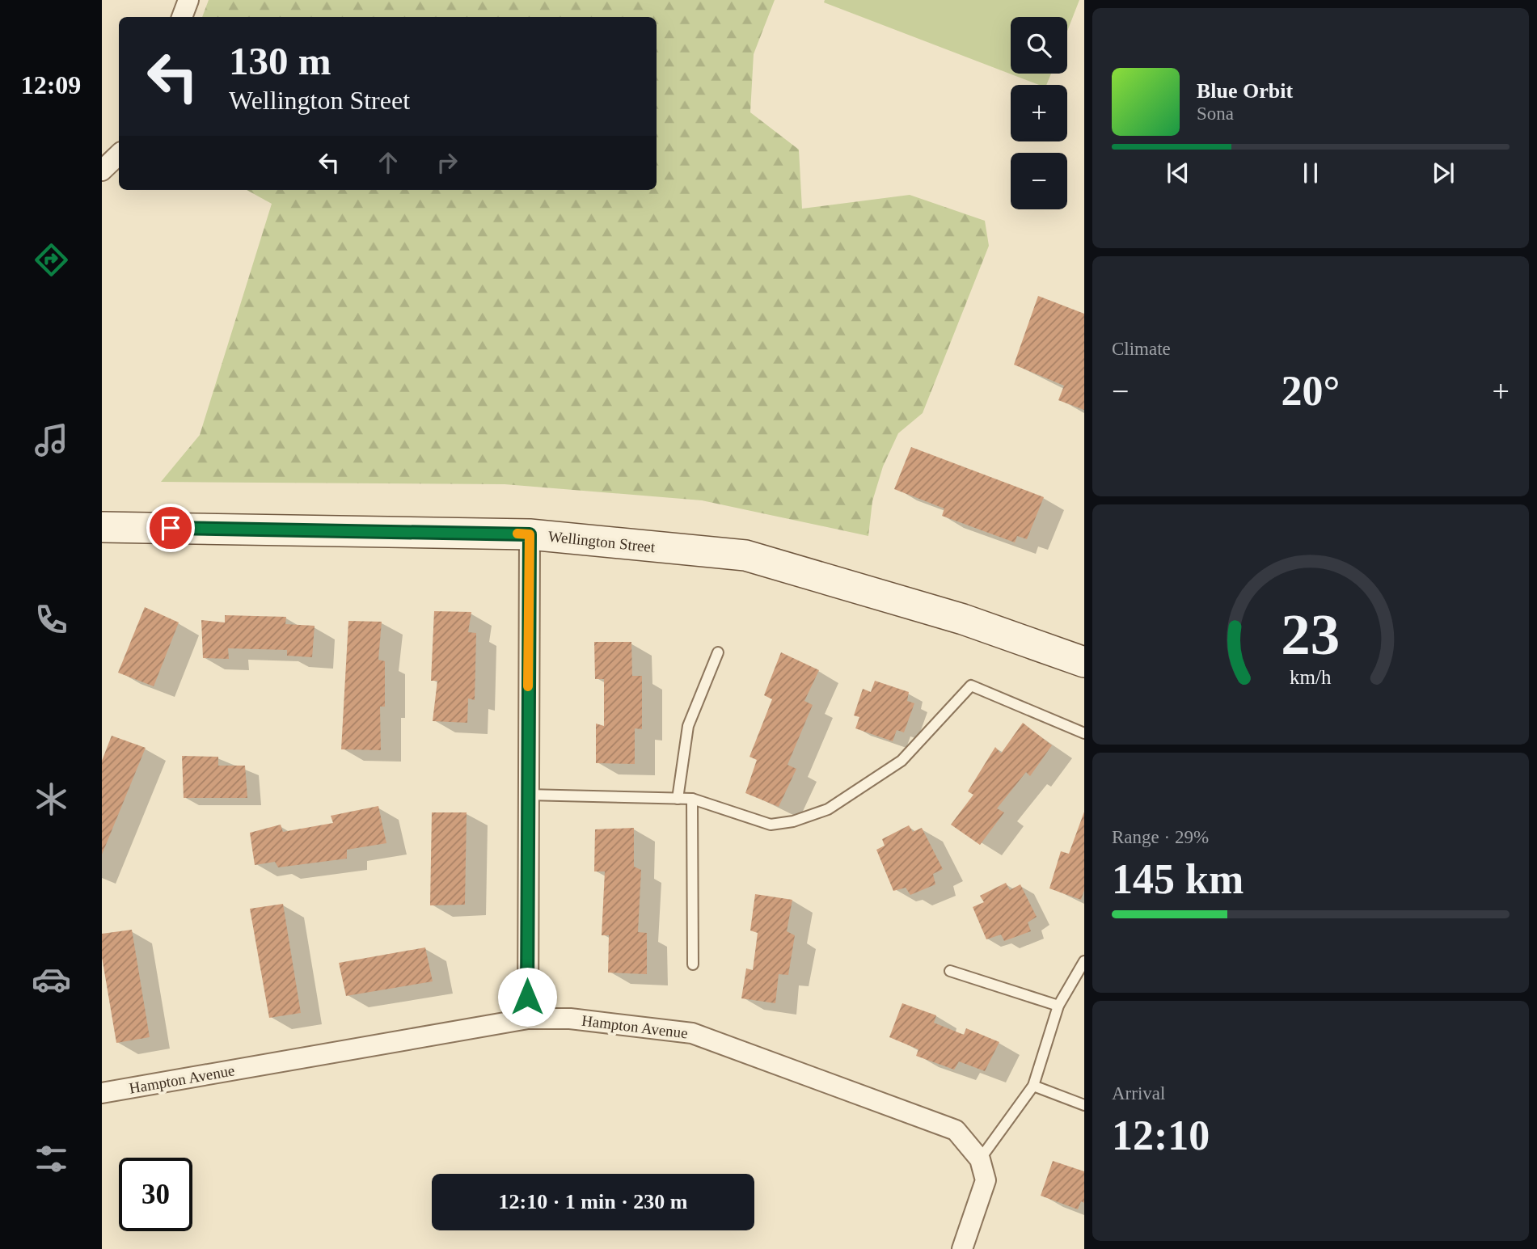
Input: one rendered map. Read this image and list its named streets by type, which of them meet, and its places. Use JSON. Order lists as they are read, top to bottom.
{
  "streets": {
    "main road": ["Wellington Street"],
    "street": ["Hampton Avenue"]
  },
  "page": {
    "tabs": "12:09",
    "map_buttons": ["+", "−"],
    "turn": ["130 m", "Wellington Street"],
    "song": ["Blue Orbit", "Sona"],
    "tile": [
      "Climate",
      ["Range · 29%", "145 km"],
      ["Arrival", "12:10"]
    ],
    "heat": ["−", "20°", "+"],
    "limit": "30",
    "trip": "12:10 · 1 min · 230 m",
    "gauge": ["23", "km/h"]
  }
}
